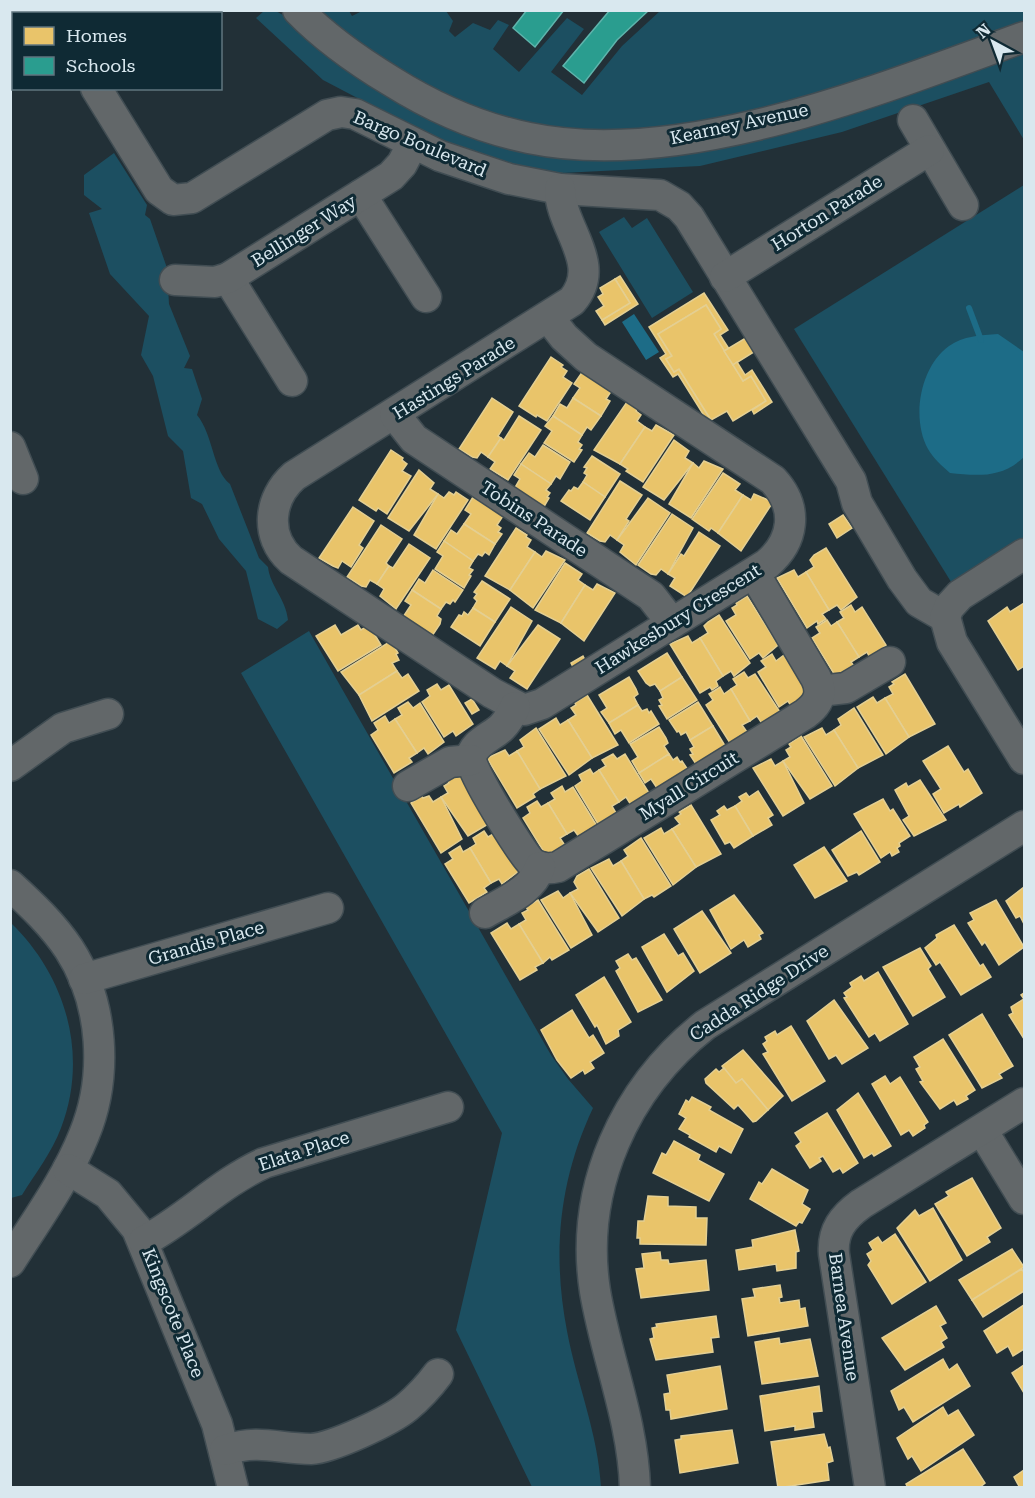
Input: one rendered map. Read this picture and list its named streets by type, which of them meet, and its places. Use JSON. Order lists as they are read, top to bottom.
{
  "streets": {
    "street": [
      "Kearney Avenue",
      "Bargo Boulevard",
      "Horton Parade",
      "Bellinger Way",
      "Hastings Parade",
      "Tobins Parade",
      "Hawkesbury Crescent",
      "Myall Circuit",
      "Grandis Place",
      "Cadda Ridge Drive",
      "Elata Place",
      "Kingscote Place",
      "Barnea Avenue"
    ]
  },
  "crossings": [
    ["Bargo Boulevard", "Horton Parade"],
    ["Bargo Boulevard", "Bellinger Way"],
    ["Bargo Boulevard", "Hastings Parade"],
    ["Hastings Parade", "Tobins Parade"],
    ["Hastings Parade", "Hawkesbury Crescent"],
    ["Tobins Parade", "Hawkesbury Crescent"],
    ["Elata Place", "Kingscote Place"]
  ],
  "legend": ["Homes", "Schools"],
  "north": "top left"
}
